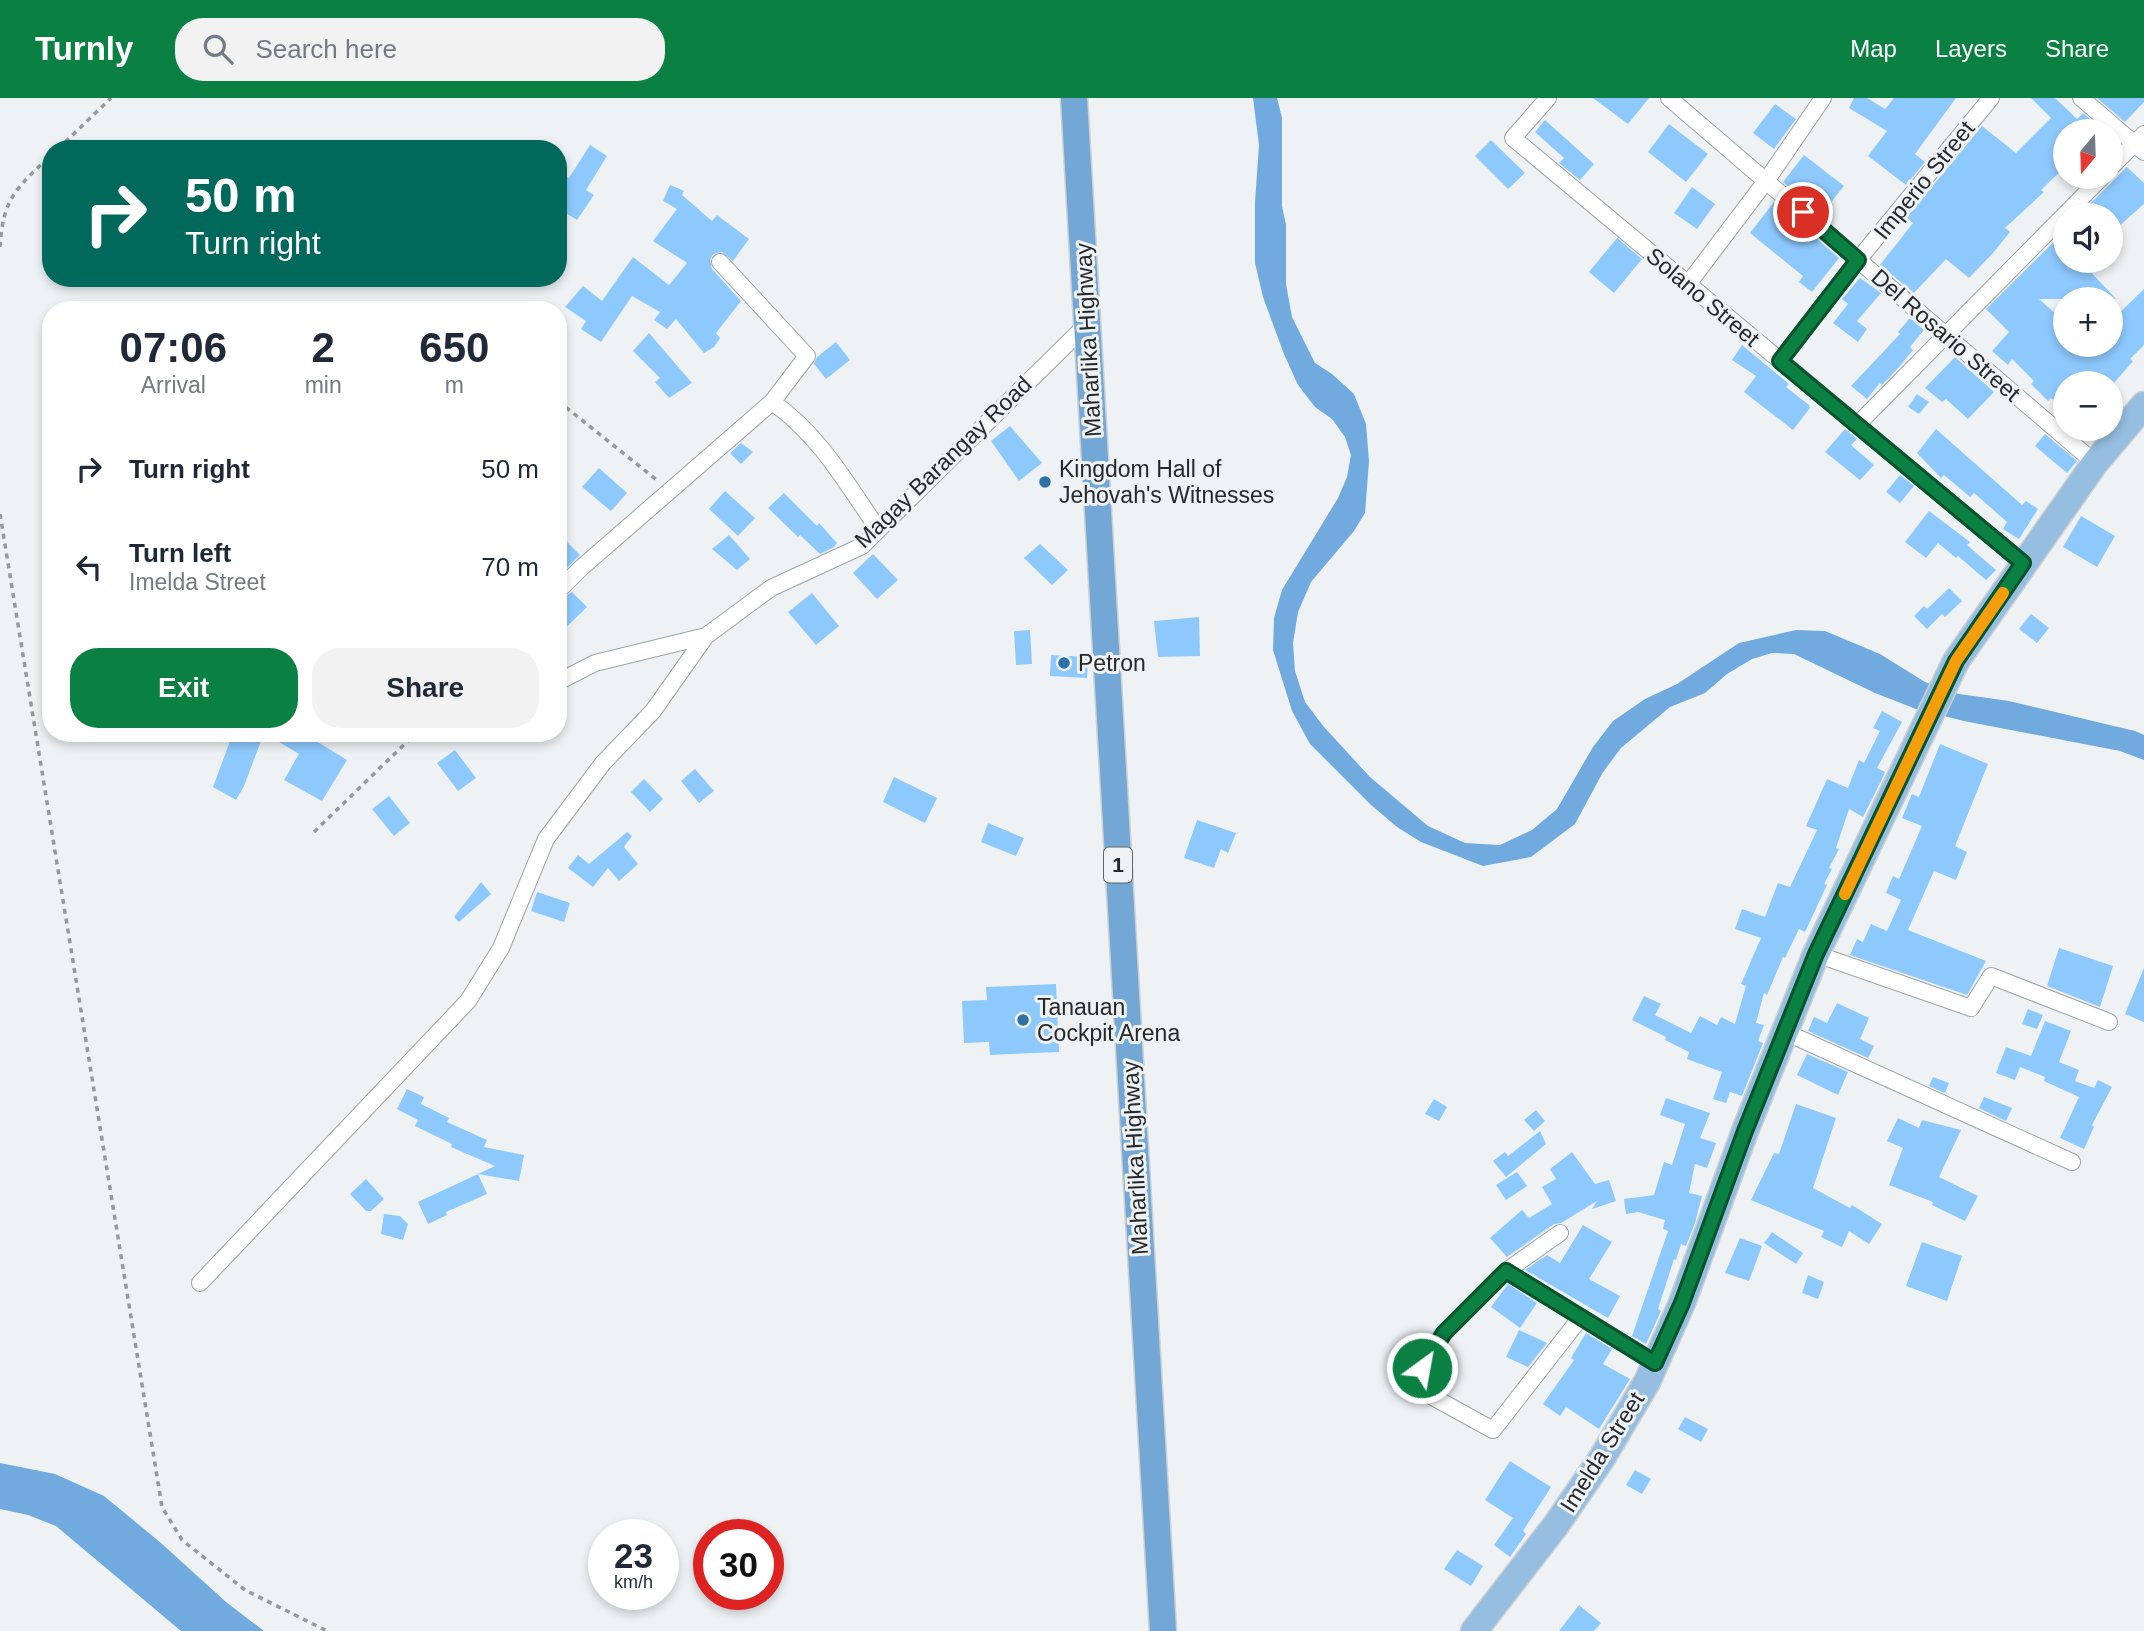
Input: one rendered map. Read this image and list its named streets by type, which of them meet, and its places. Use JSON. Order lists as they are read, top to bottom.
{
  "streets": {
    "highway": ["Maharlika Highway", "1"],
    "main road": ["Imelda Street"],
    "street": [
      "Imperio Street",
      "Solano Street",
      "Del Rosario Street",
      "Magay Barangay Road"
    ]
  },
  "crossings": [
    ["Imperio Street", "Solano Street"],
    ["Imperio Street", "Del Rosario Street"],
    ["Solano Street", "Imelda Street"],
    ["Del Rosario Street", "Imelda Street"],
    ["Maharlika Highway", "Magay Barangay Road"]
  ],
  "places": ["Kingdom Hall of Jehovah's Witnesses", "Petron", "Tanauan Cockpit Arena"],
  "north": "bottom",
  "page": {
    "header": "Turnly",
    "search": "Search here",
    "nav": ["Map", "Layers", "Share"],
    "map_buttons": ["+", "−"],
    "turn": ["50 m", "Turn right"],
    "eta": [
      "07:06",
      "Arrival",
      "2",
      "min",
      "650",
      "m"
    ],
    "list": [
      {
        "name": "Turn right",
        "value": "50 m"
      },
      {
        "name": "Turn left",
        "note": "Imelda Street",
        "value": "70 m"
      }
    ],
    "buttons": ["Exit", "Share"],
    "speed": "23 km/h",
    "limit": "30"
  }
}
